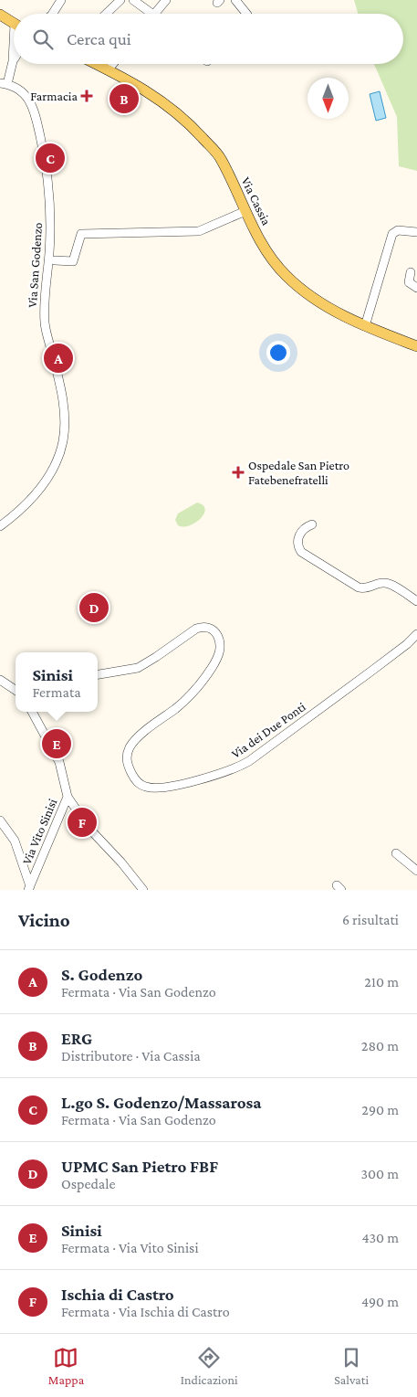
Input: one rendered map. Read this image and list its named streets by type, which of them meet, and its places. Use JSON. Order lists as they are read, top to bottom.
{
  "streets": {
    "main road": ["Via Cassia"],
    "street": ["Via San Godenzo", "Via dei Due Ponti", "Via Vito Sinisi"]
  },
  "places": {
    "health": ["Farmacia", "Ospedale San Pietro Fatebenefratelli"]
  },
  "north": "bottom",
  "page": {
    "search": "Cerca qui",
    "pins": [
      "B",
      "C",
      "A",
      "D",
      "E",
      "F"
    ],
    "popup": ["Sinisi", "Fermata"],
    "heading": ["Vicino", "6 risultati"],
    "list": [
      {
        "mark": "A",
        "name": "S. Godenzo",
        "note": "Fermata · Via San Godenzo",
        "value": "210 m"
      },
      {
        "mark": "B",
        "name": "ERG",
        "note": "Distributore · Via Cassia",
        "value": "280 m"
      },
      {
        "mark": "C",
        "name": "L.go S. Godenzo/Massarosa",
        "note": "Fermata · Via San Godenzo",
        "value": "290 m"
      },
      {
        "mark": "D",
        "name": "UPMC San Pietro FBF",
        "note": "Ospedale",
        "value": "300 m"
      },
      {
        "mark": "E",
        "name": "Sinisi",
        "note": "Fermata · Via Vito Sinisi",
        "value": "430 m"
      },
      {
        "mark": "F",
        "name": "Ischia di Castro",
        "note": "Fermata · Via Ischia di Castro",
        "value": "490 m"
      }
    ],
    "nav": ["Mappa", "Indicazioni", "Salvati"]
  }
}
